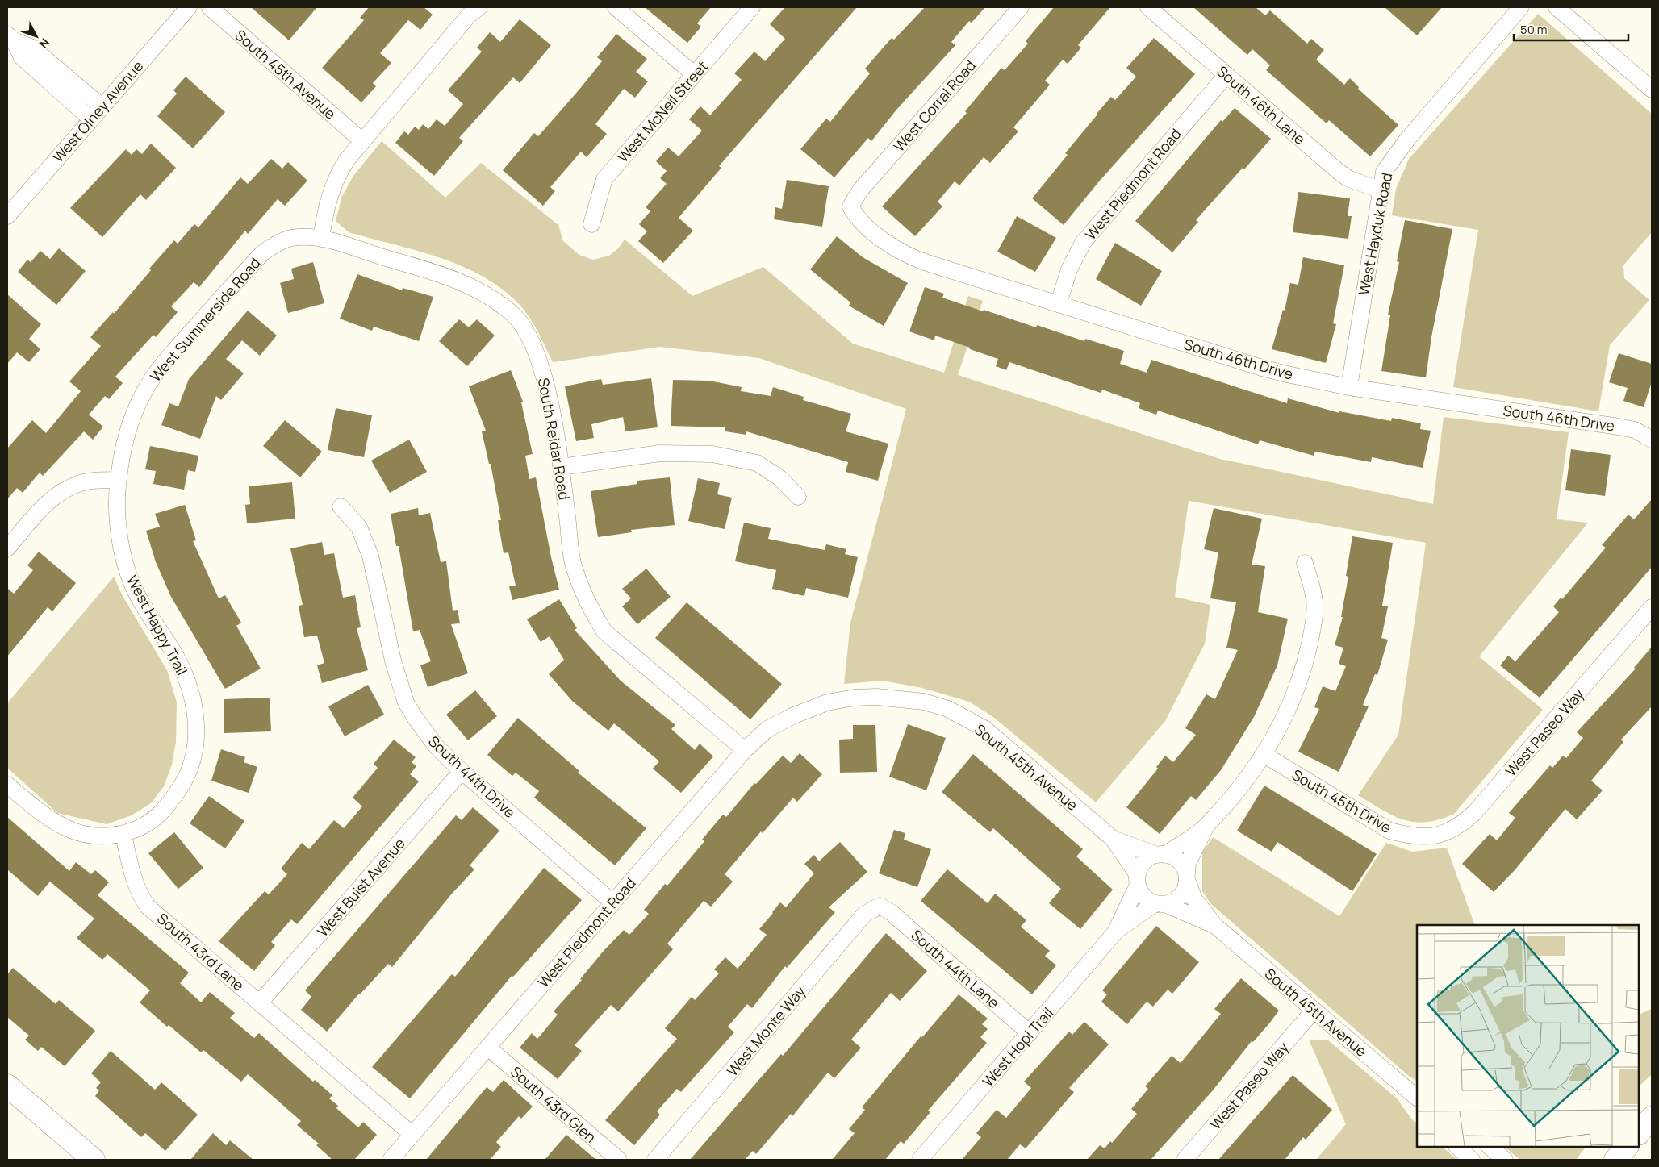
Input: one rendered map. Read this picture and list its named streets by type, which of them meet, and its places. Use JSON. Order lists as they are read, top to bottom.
{
  "streets": {
    "street": [
      "South 45th Avenue",
      "South 46th Lane",
      "West Corral Road",
      "West Olney Avenue",
      "West McNeil Street",
      "West Piedmont Road",
      "West Hayduk Road",
      "West Summerside Road",
      "South 46th Drive",
      "South Reidar Road",
      "West Happy Trail",
      "West Paseo Way",
      "South 44th Drive",
      "South 45th Drive",
      "West Buist Avenue",
      "South 43rd Lane",
      "South 44th Lane",
      "West Monte Way",
      "West Hopi Trail",
      "South 43rd Glen"
    ]
  },
  "crossings": [
    ["South 45th Avenue", "West Piedmont Road"],
    ["South 45th Avenue", "West Paseo Way"],
    ["South 45th Avenue", "West Hopi Trail"],
    ["South 46th Lane", "West Piedmont Road"],
    ["South 46th Lane", "West Hayduk Road"],
    ["West Corral Road", "South 46th Drive"],
    ["West Piedmont Road", "South 46th Drive"],
    ["West Piedmont Road", "South Reidar Road"],
    ["West Piedmont Road", "South 44th Drive"],
    ["West Piedmont Road", "South 43rd Lane"],
    ["West Piedmont Road", "South 43rd Glen"],
    ["West Hayduk Road", "South 46th Drive"],
    ["West Summerside Road", "South Reidar Road"],
    ["West Summerside Road", "West Happy Trail"],
    ["West Happy Trail", "South 43rd Lane"],
    ["West Paseo Way", "South 45th Drive"],
    ["South 44th Drive", "West Buist Avenue"],
    ["South 45th Drive", "West Hopi Trail"],
    ["West Buist Avenue", "South 43rd Lane"],
    ["South 44th Lane", "West Monte Way"],
    ["South 44th Lane", "West Hopi Trail"]
  ],
  "scale_bar": "50 m",
  "north": "bottom right"
}
